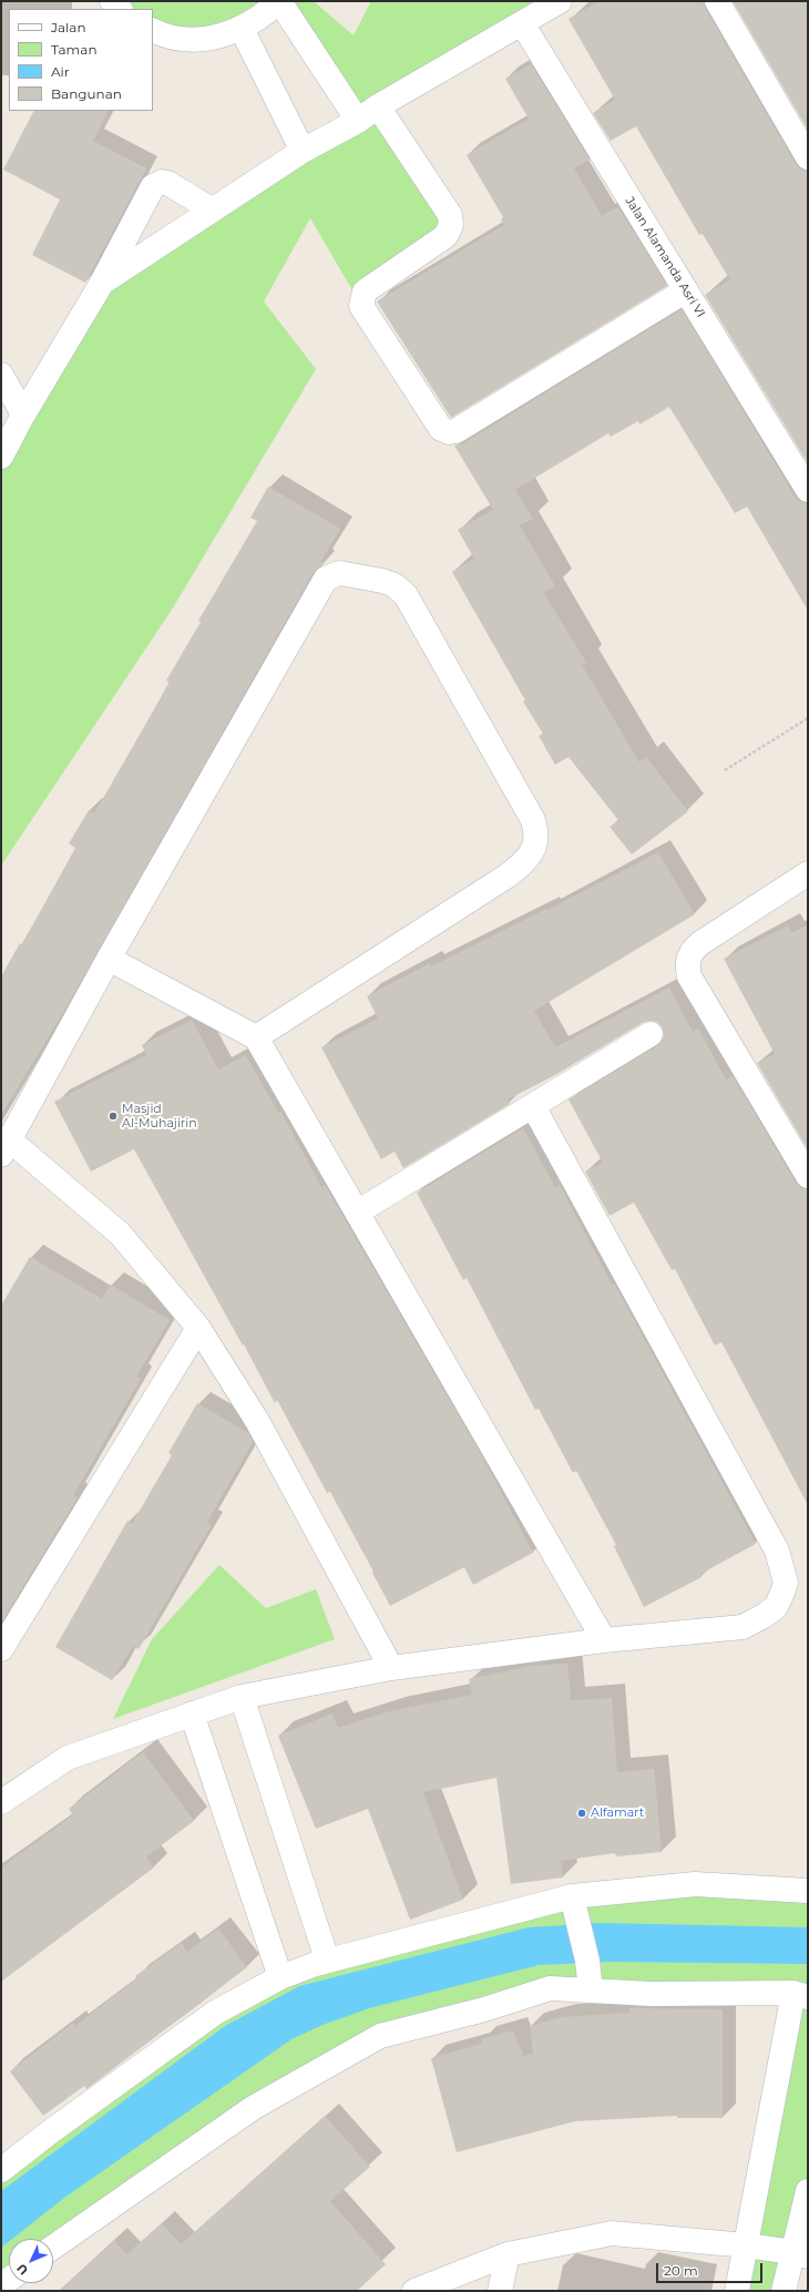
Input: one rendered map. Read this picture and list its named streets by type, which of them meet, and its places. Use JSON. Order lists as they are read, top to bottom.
{
  "streets": {
    "street": ["Jalan Alamanda Asri VI"]
  },
  "places": ["Masjid Al-Muhajirin", "Alfamart"],
  "legend": [
    "Jalan",
    "Taman",
    "Air",
    "Bangunan"
  ],
  "scale_bar": "20 m",
  "north": "bottom left"
}
